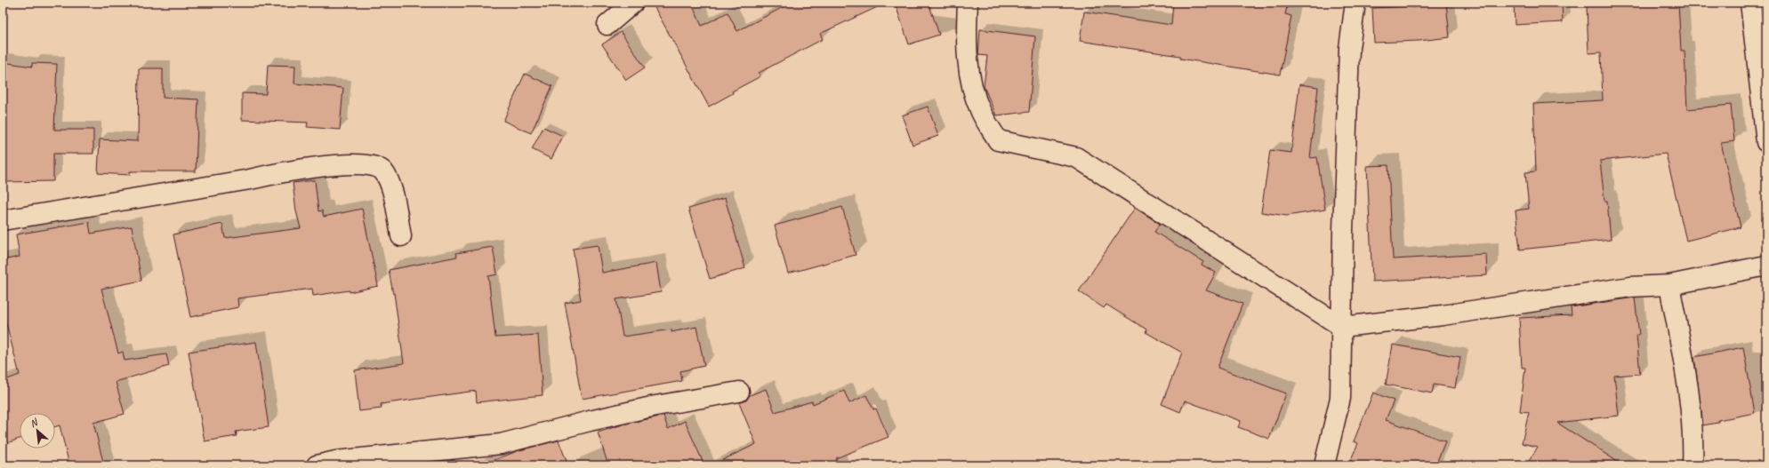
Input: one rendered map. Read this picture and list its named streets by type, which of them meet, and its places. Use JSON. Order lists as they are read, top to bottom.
{
  "north": "top left"
}
